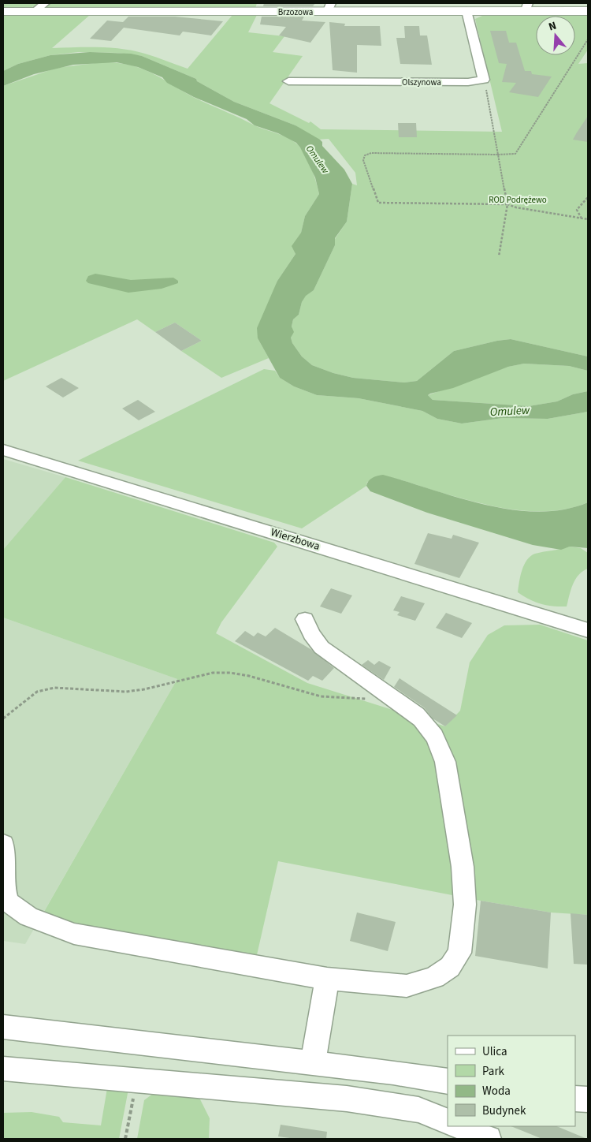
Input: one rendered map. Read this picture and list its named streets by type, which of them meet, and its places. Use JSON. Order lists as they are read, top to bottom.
{
  "streets": {
    "main road": ["Brzozowa"],
    "street": ["Olszynowa", "Wierzbowa"]
  },
  "water": ["Omulew"],
  "parks": ["ROD Podrężewo"],
  "legend": [
    "Ulica",
    "Park",
    "Woda",
    "Budynek"
  ],
  "north": "top"
}
